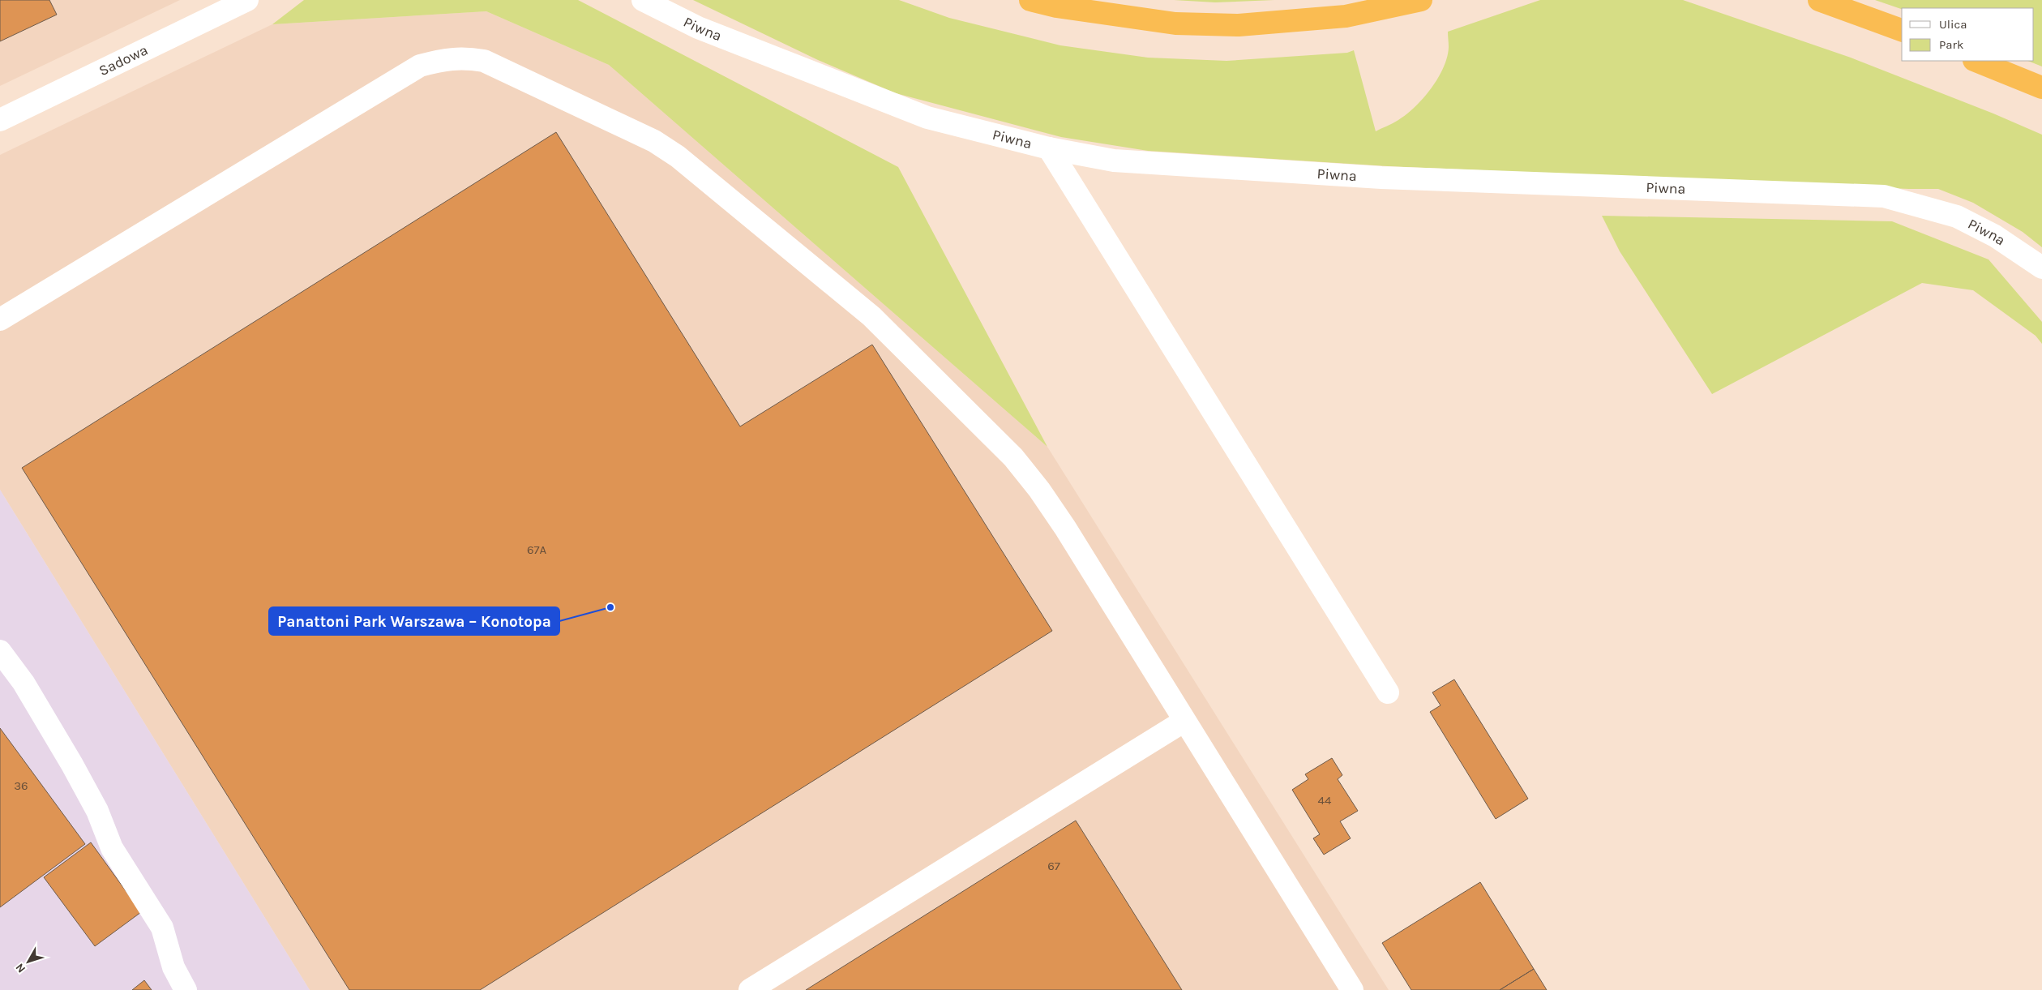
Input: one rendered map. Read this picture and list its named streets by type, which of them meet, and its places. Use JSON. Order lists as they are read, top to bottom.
{
  "streets": {
    "street": ["Piwna", "Sadowa"]
  },
  "places": ["Panattoni Park Warszawa – Konotopa"],
  "house_numbers": [
    "67A",
    "36",
    "44",
    "67"
  ],
  "legend": ["Ulica", "Park"],
  "north": "bottom left"
}
